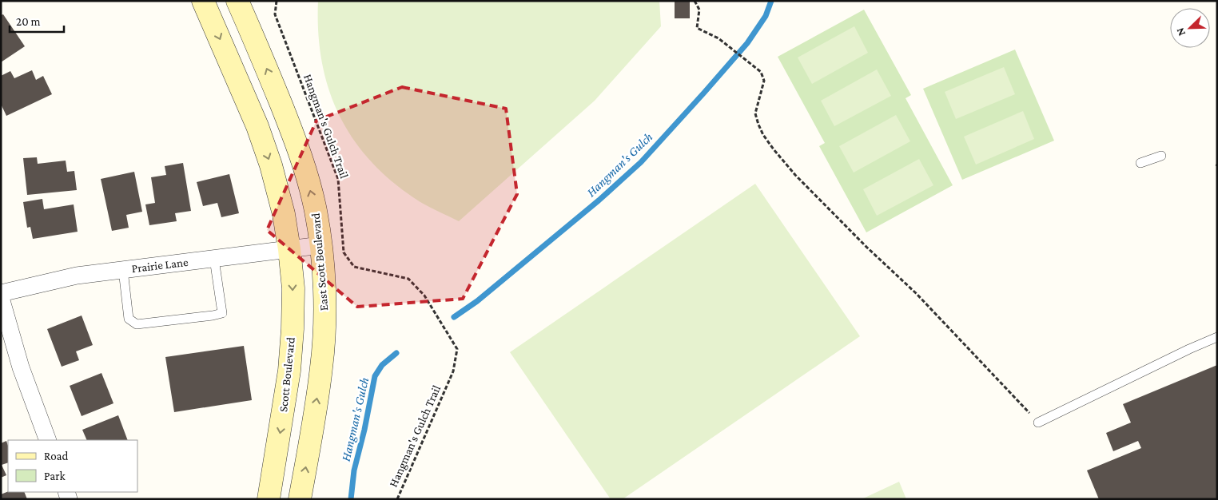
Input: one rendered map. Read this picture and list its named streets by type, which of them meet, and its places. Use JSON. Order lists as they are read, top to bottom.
{
  "streets": {
    "street": ["East Scott Boulevard", "Prairie Lane", "Scott Boulevard"],
    "path": ["Hangman's Gulch Trail"]
  },
  "crossings": [
    ["East Scott Boulevard", "Prairie Lane"],
    ["Prairie Lane", "Scott Boulevard"]
  ],
  "one_way": ["Scott Boulevard"],
  "water": ["Hangman's Gulch"],
  "legend": ["Road", "Park"],
  "scale_bar": "20 m",
  "north": "bottom left"
}
